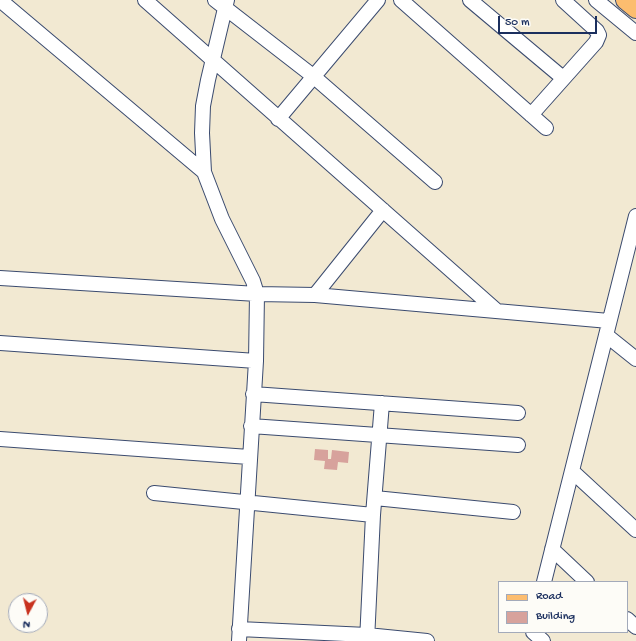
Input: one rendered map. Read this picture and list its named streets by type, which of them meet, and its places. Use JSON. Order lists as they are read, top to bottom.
{
  "legend": ["Road", "Building"],
  "scale_bar": "50 m",
  "north": "bottom"
}
